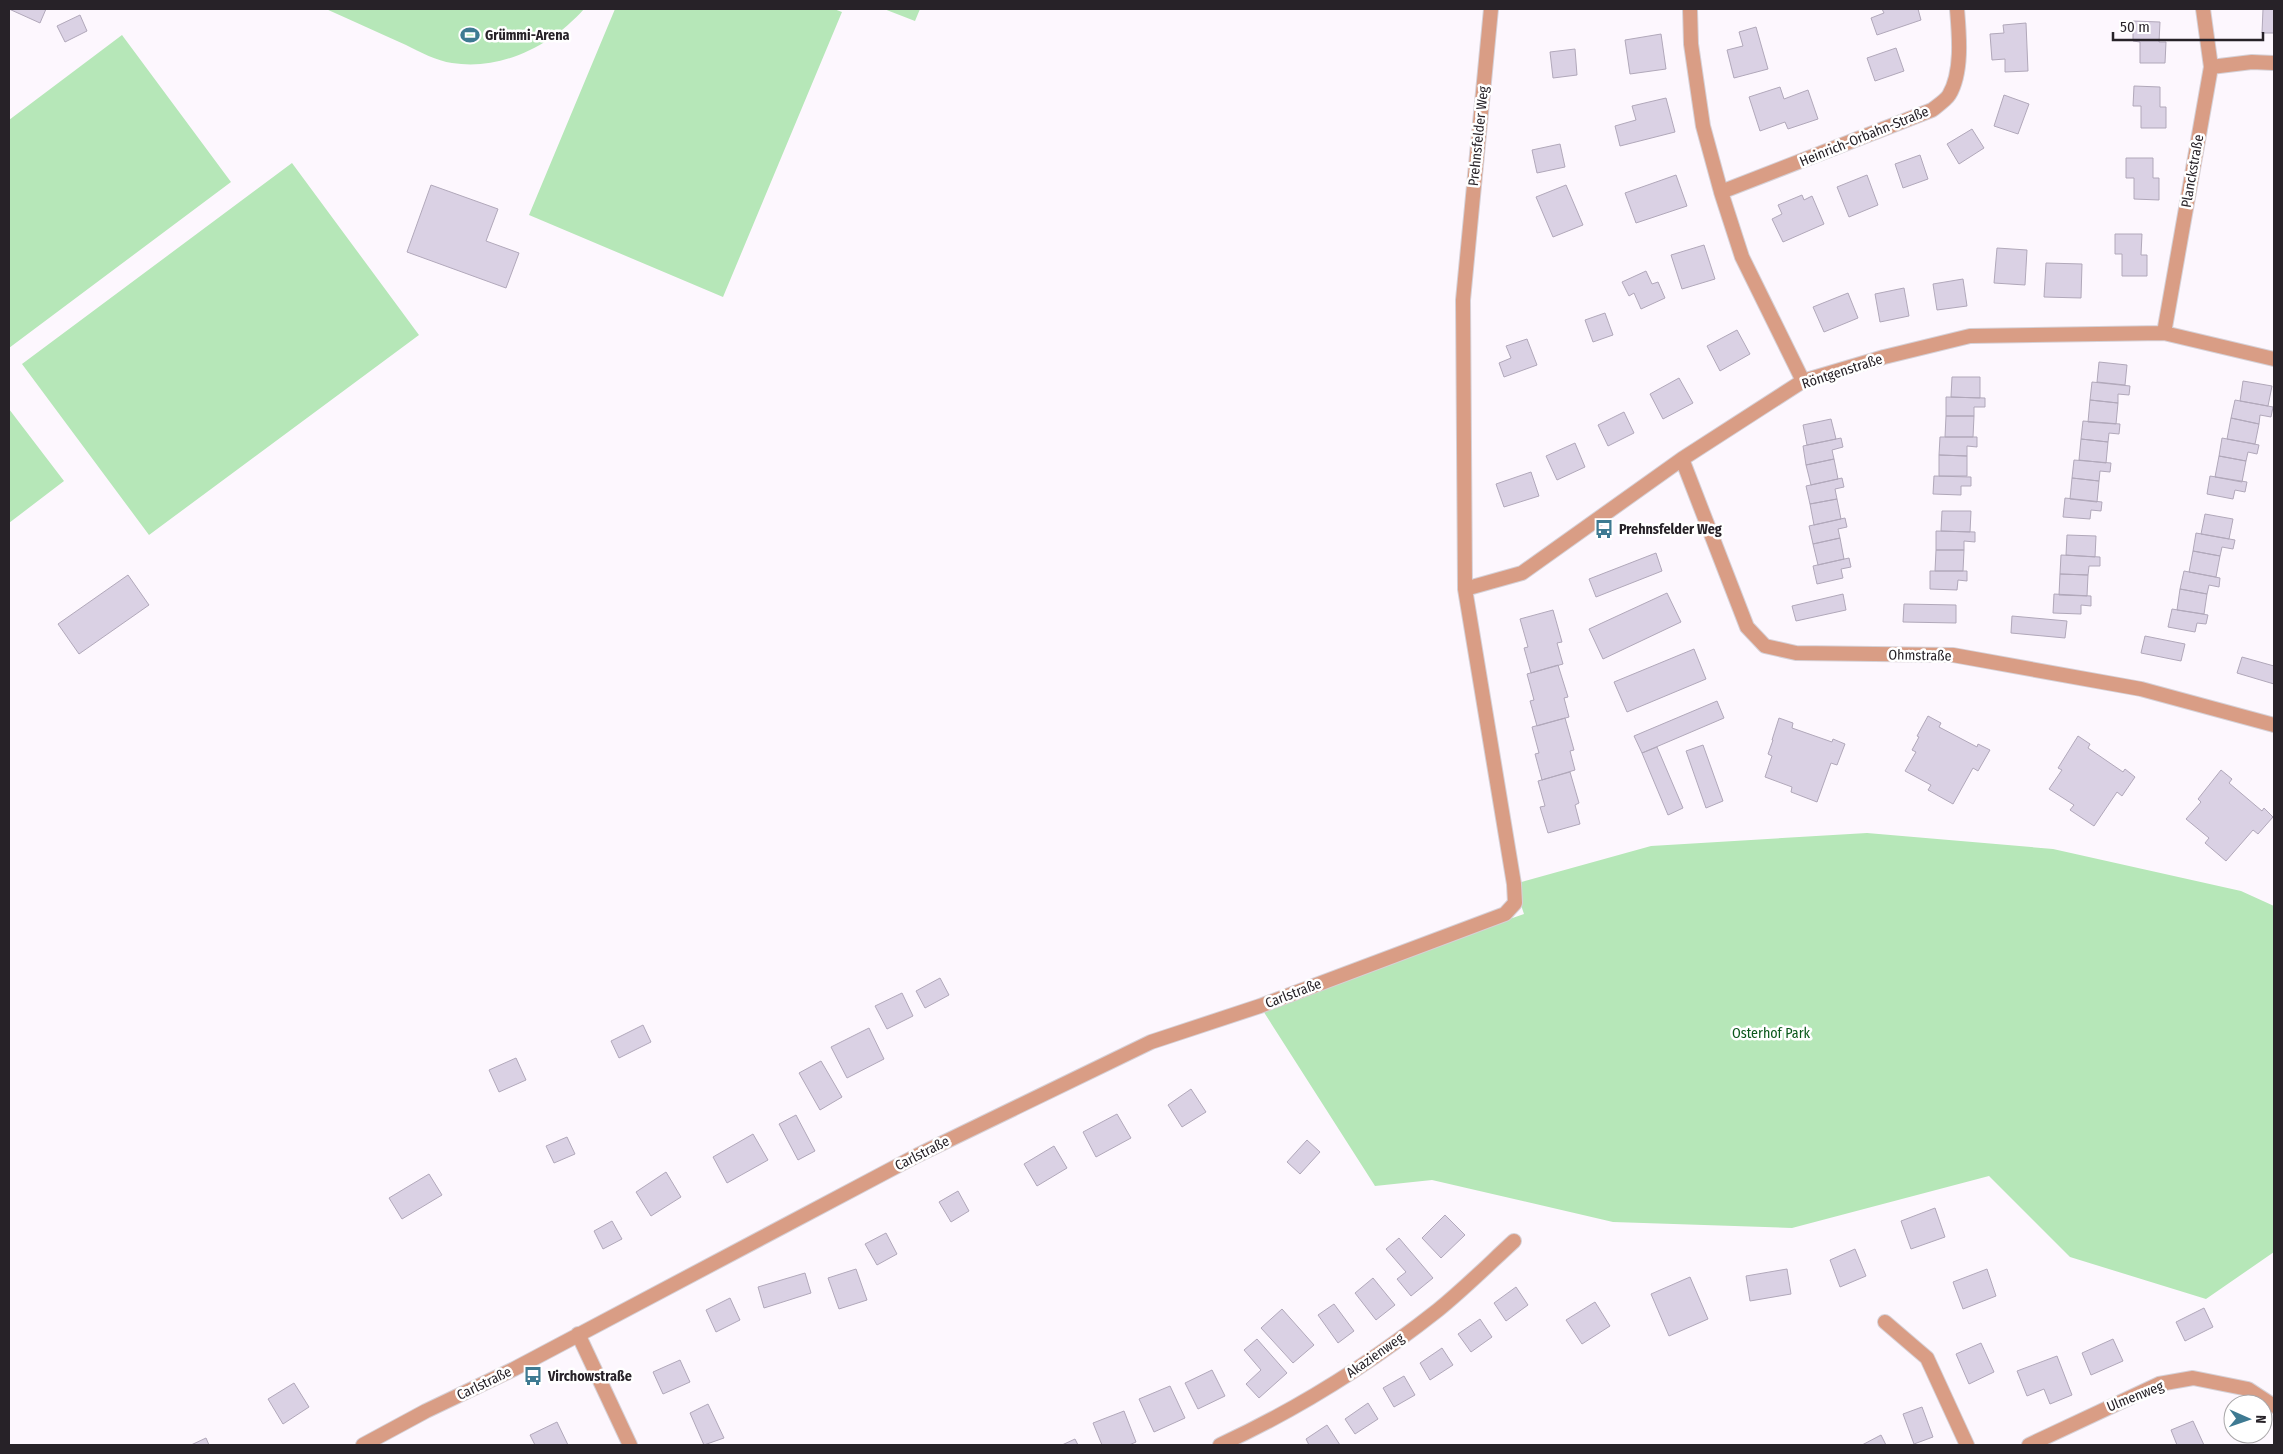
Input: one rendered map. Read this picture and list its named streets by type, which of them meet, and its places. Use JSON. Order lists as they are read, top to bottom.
{
  "streets": {
    "street": [
      "Prehnsfelder Weg",
      "Heinrich-Orbahn-Straße",
      "Planckstraße",
      "Röntgenstraße",
      "Ohmstraße",
      "Carlstraße",
      "Akazienweg",
      "Ulmenweg"
    ]
  },
  "crossings": [
    ["Prehnsfelder Weg", "Röntgenstraße"],
    ["Prehnsfelder Weg", "Carlstraße"],
    ["Planckstraße", "Röntgenstraße"],
    ["Röntgenstraße", "Ohmstraße"]
  ],
  "parks": ["Osterhof Park"],
  "places": {
    "sports": ["Grümmi-Arena"],
    "bus stop": ["Prehnsfelder Weg", "Virchowstraße"]
  },
  "scale_bar": "50 m",
  "north": "right"
}
